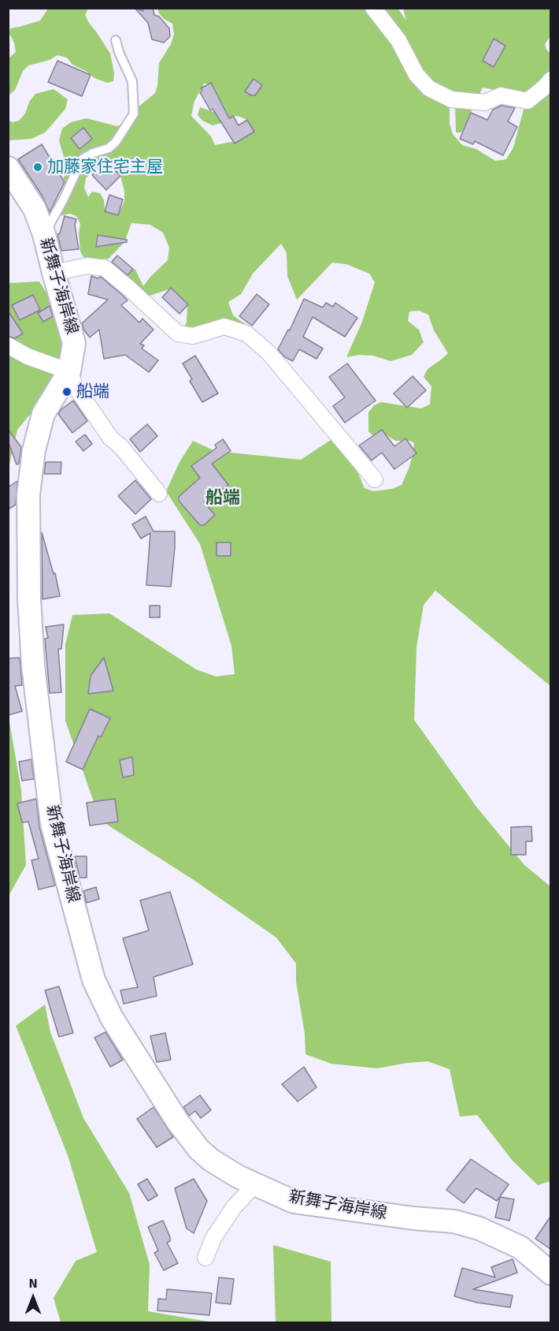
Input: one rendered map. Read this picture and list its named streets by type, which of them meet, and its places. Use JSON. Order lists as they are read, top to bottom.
{
  "streets": {
    "main road": ["新舞子海岸線"]
  },
  "districts": ["船端"],
  "places": ["加藤家住宅主屋", "船端"],
  "north": "top"
}
